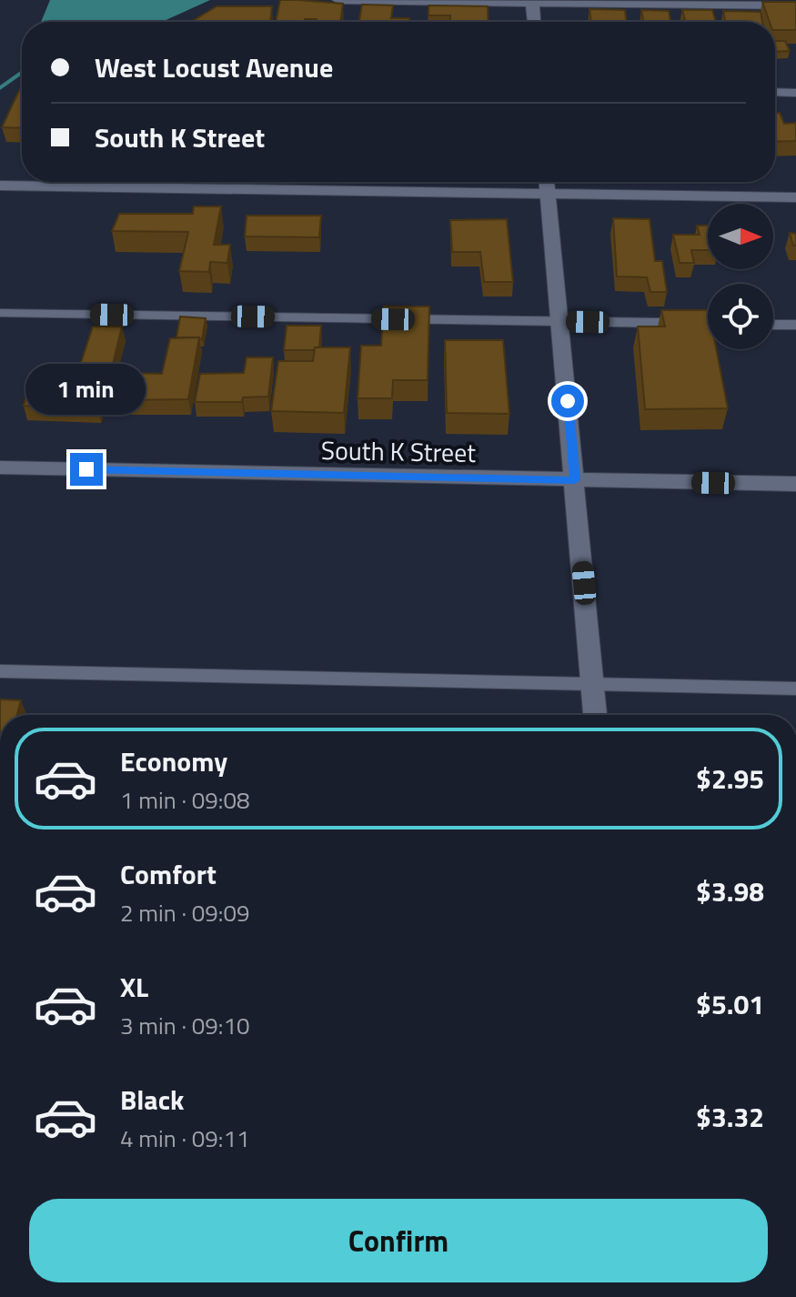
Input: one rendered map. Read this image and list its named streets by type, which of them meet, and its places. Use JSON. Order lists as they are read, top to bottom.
{
  "streets": {
    "street": ["South K Street"]
  },
  "north": "right",
  "page": {
    "banner": ["West Locust Avenue", "South K Street"],
    "bubble": "1 min",
    "list": [
      {
        "name": "Economy",
        "note": "1 min · 09:08",
        "value": "$2.95"
      },
      {
        "name": "Comfort",
        "note": "2 min · 09:09",
        "value": "$3.98"
      },
      {
        "name": "XL",
        "note": "3 min · 09:10",
        "value": "$5.01"
      },
      {
        "name": "Black",
        "note": "4 min · 09:11",
        "value": "$3.32"
      }
    ],
    "buttons": "Confirm"
  }
}
